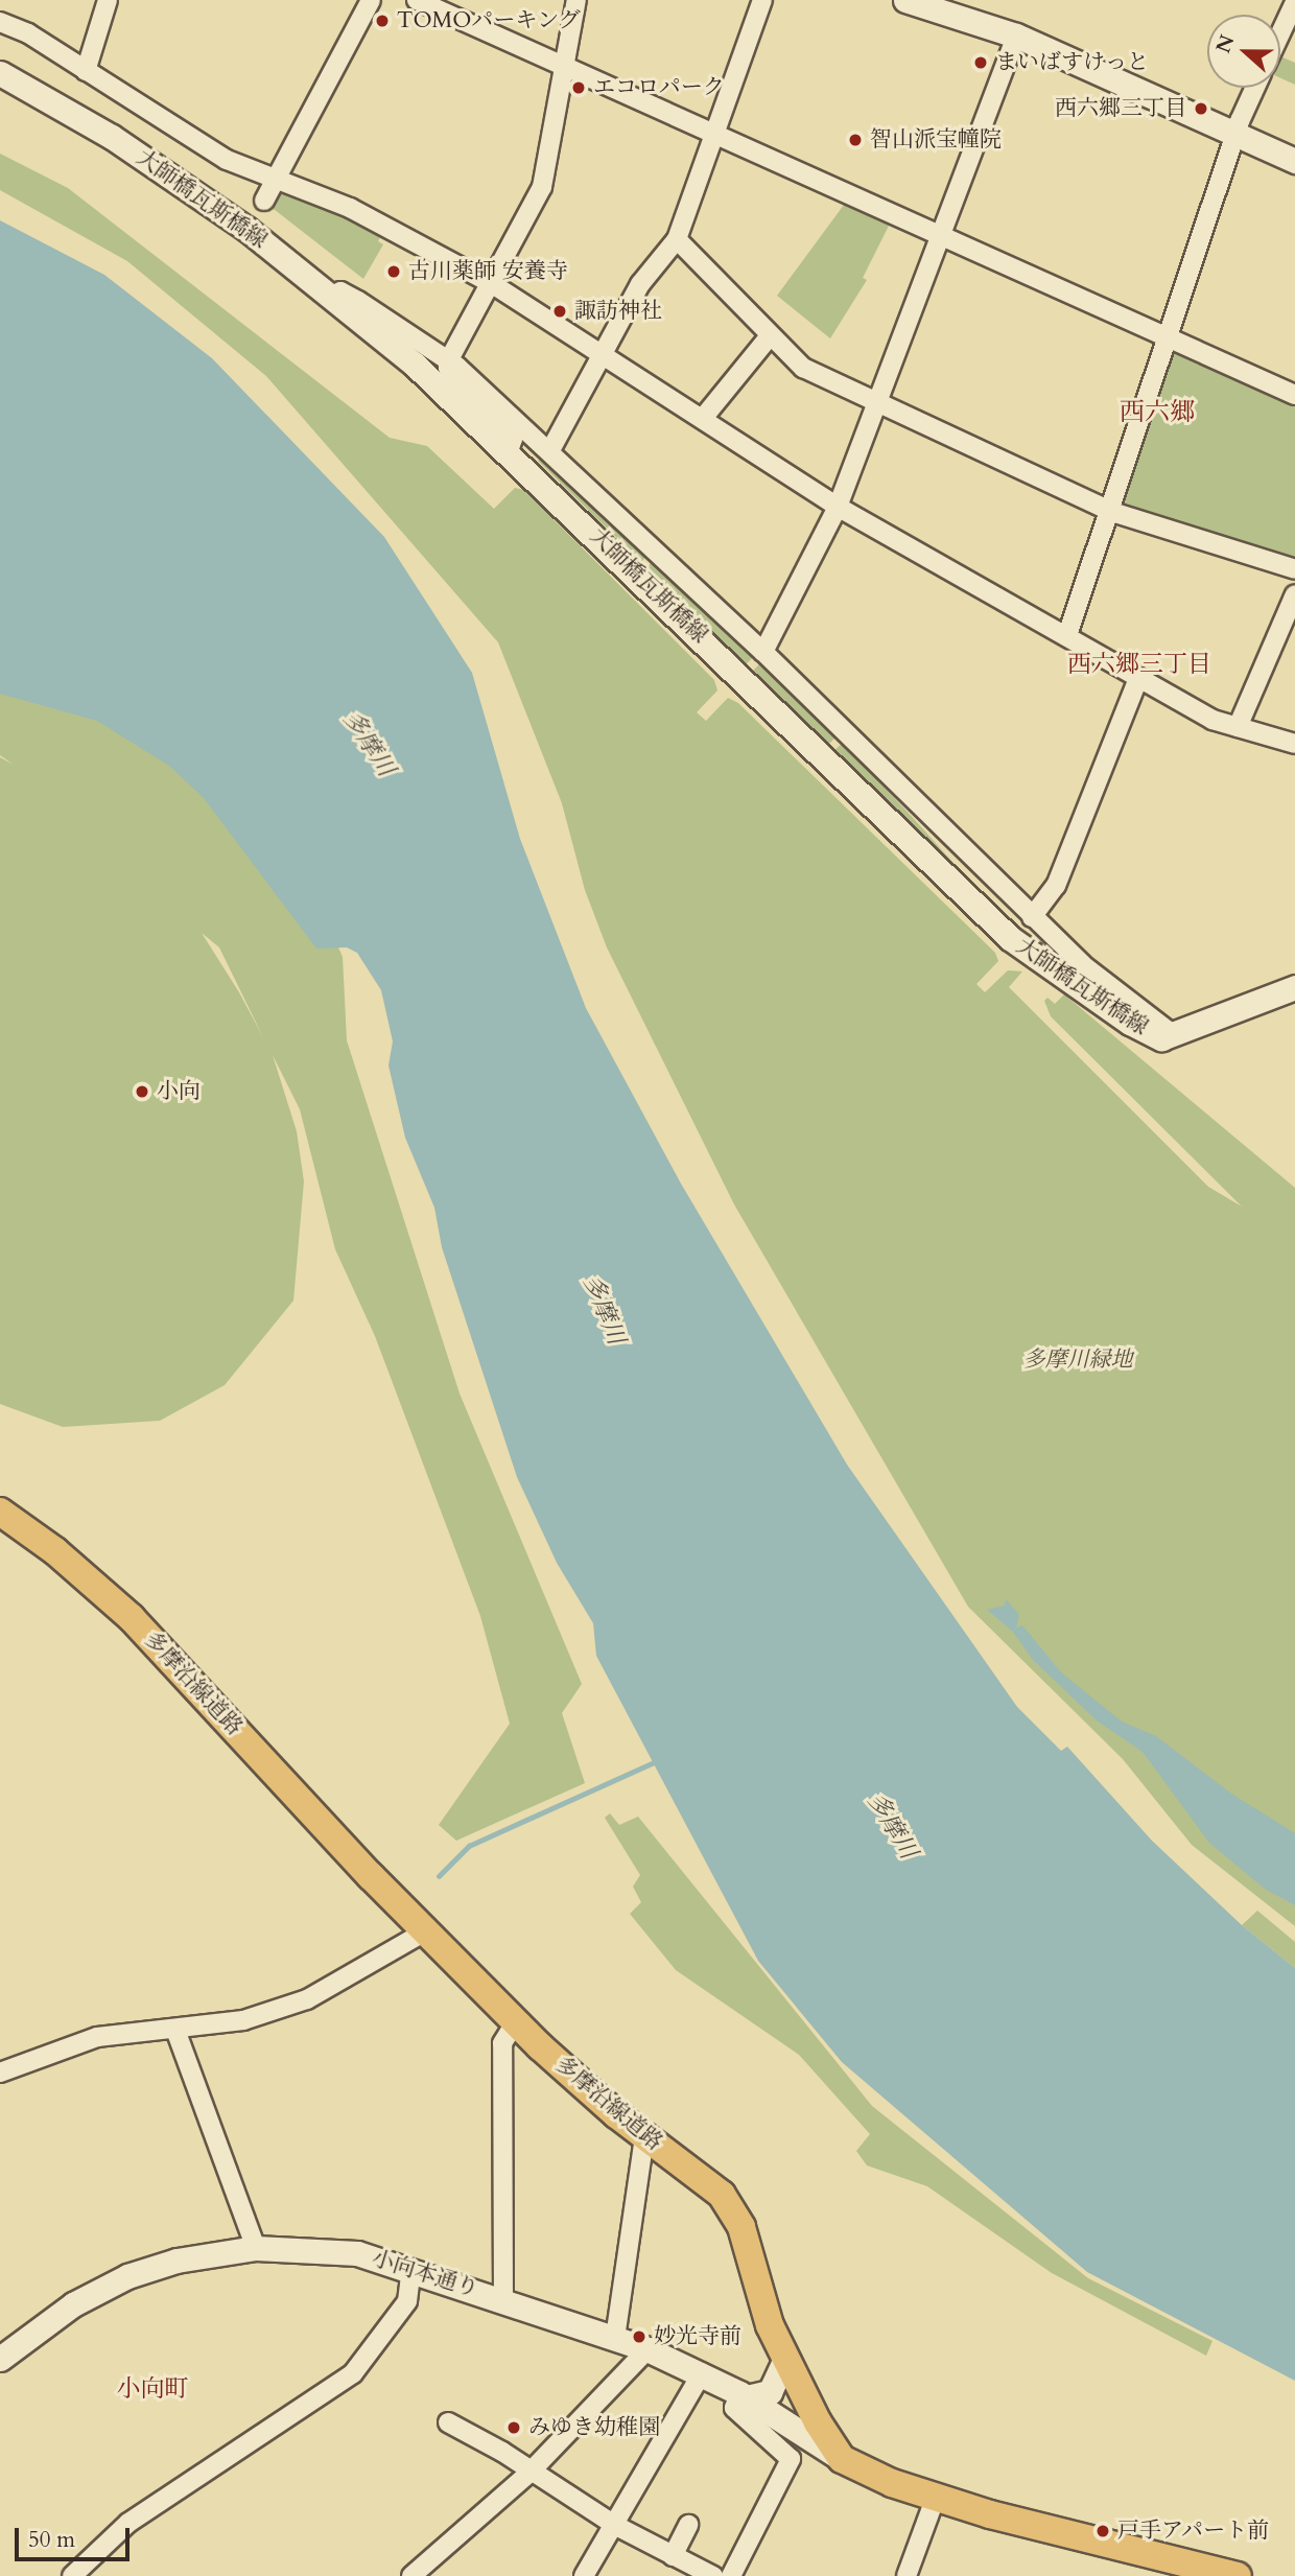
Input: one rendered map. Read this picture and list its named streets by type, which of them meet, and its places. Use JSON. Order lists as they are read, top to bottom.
{
  "streets": {
    "main road": ["多摩沿線道路"],
    "street": ["大師橋瓦斯橋線", "小向本通り"]
  },
  "crossings": [
    ["多摩沿線道路", "小向本通り"]
  ],
  "districts": ["西六郷", "西六郷三丁目", "小向町"],
  "water": ["多摩川"],
  "parks": ["多摩川緑地"],
  "places": [
    "TOMOパーキング",
    "まいばすけっと",
    "エコロパーク",
    "西六郷三丁目",
    "智山派宝幢院",
    "古川薬師 安養寺",
    "諏訪神社",
    "小向",
    "妙光寺前",
    "みゆき幼稚園",
    "戸手アパート前"
  ],
  "scale_bar": "50 m",
  "north": "left"
}
